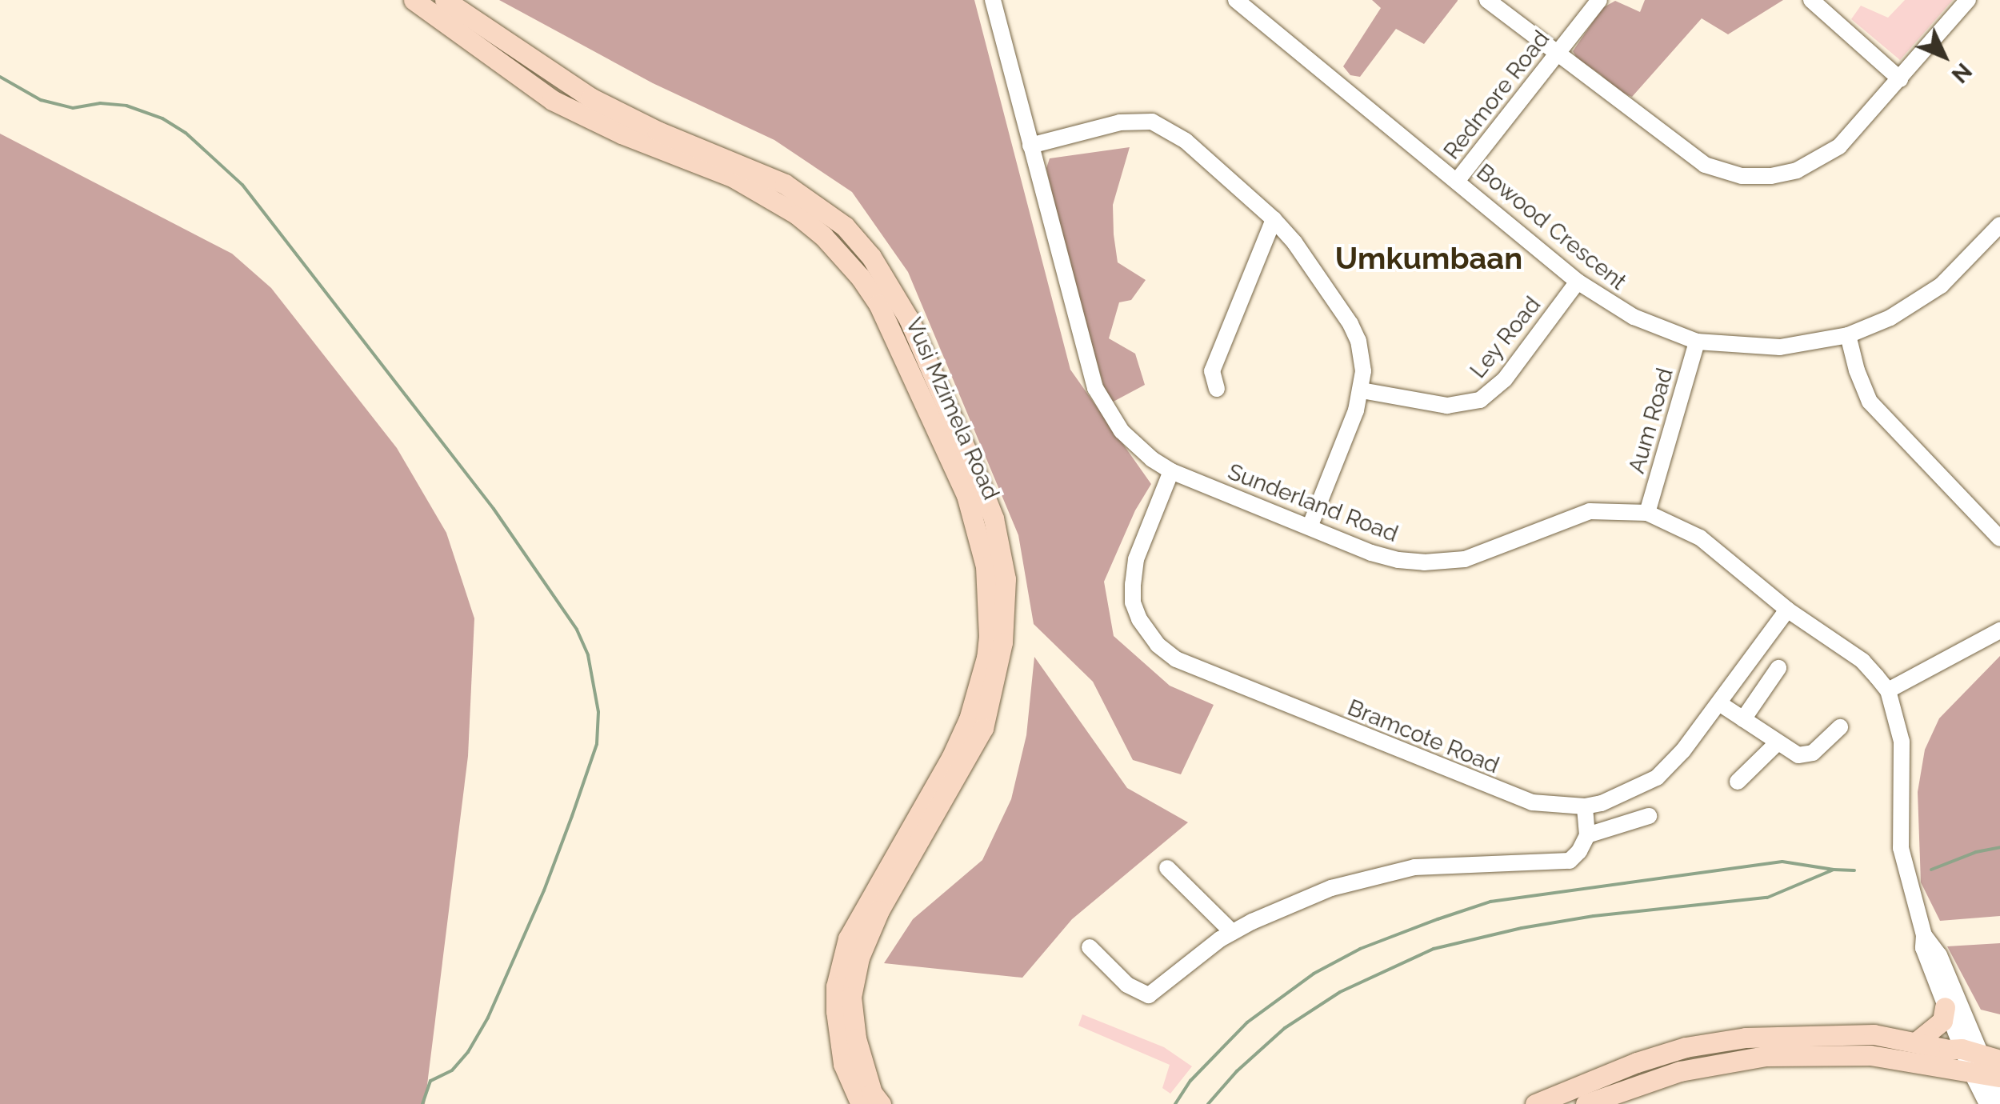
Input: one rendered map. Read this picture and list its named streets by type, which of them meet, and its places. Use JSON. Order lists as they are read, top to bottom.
{
  "streets": {
    "main road": ["Vusi Mzimela Road"],
    "street": [
      "Redmore Road",
      "Bowood Crescent",
      "Ley Road",
      "Aum Road",
      "Sunderland Road",
      "Bramcote Road"
    ]
  },
  "crossings": [
    ["Redmore Road", "Bowood Crescent"],
    ["Bowood Crescent", "Ley Road"],
    ["Bowood Crescent", "Aum Road"],
    ["Aum Road", "Sunderland Road"],
    ["Sunderland Road", "Bramcote Road"]
  ],
  "districts": ["Umkumbaan"],
  "north": "bottom right"
}
